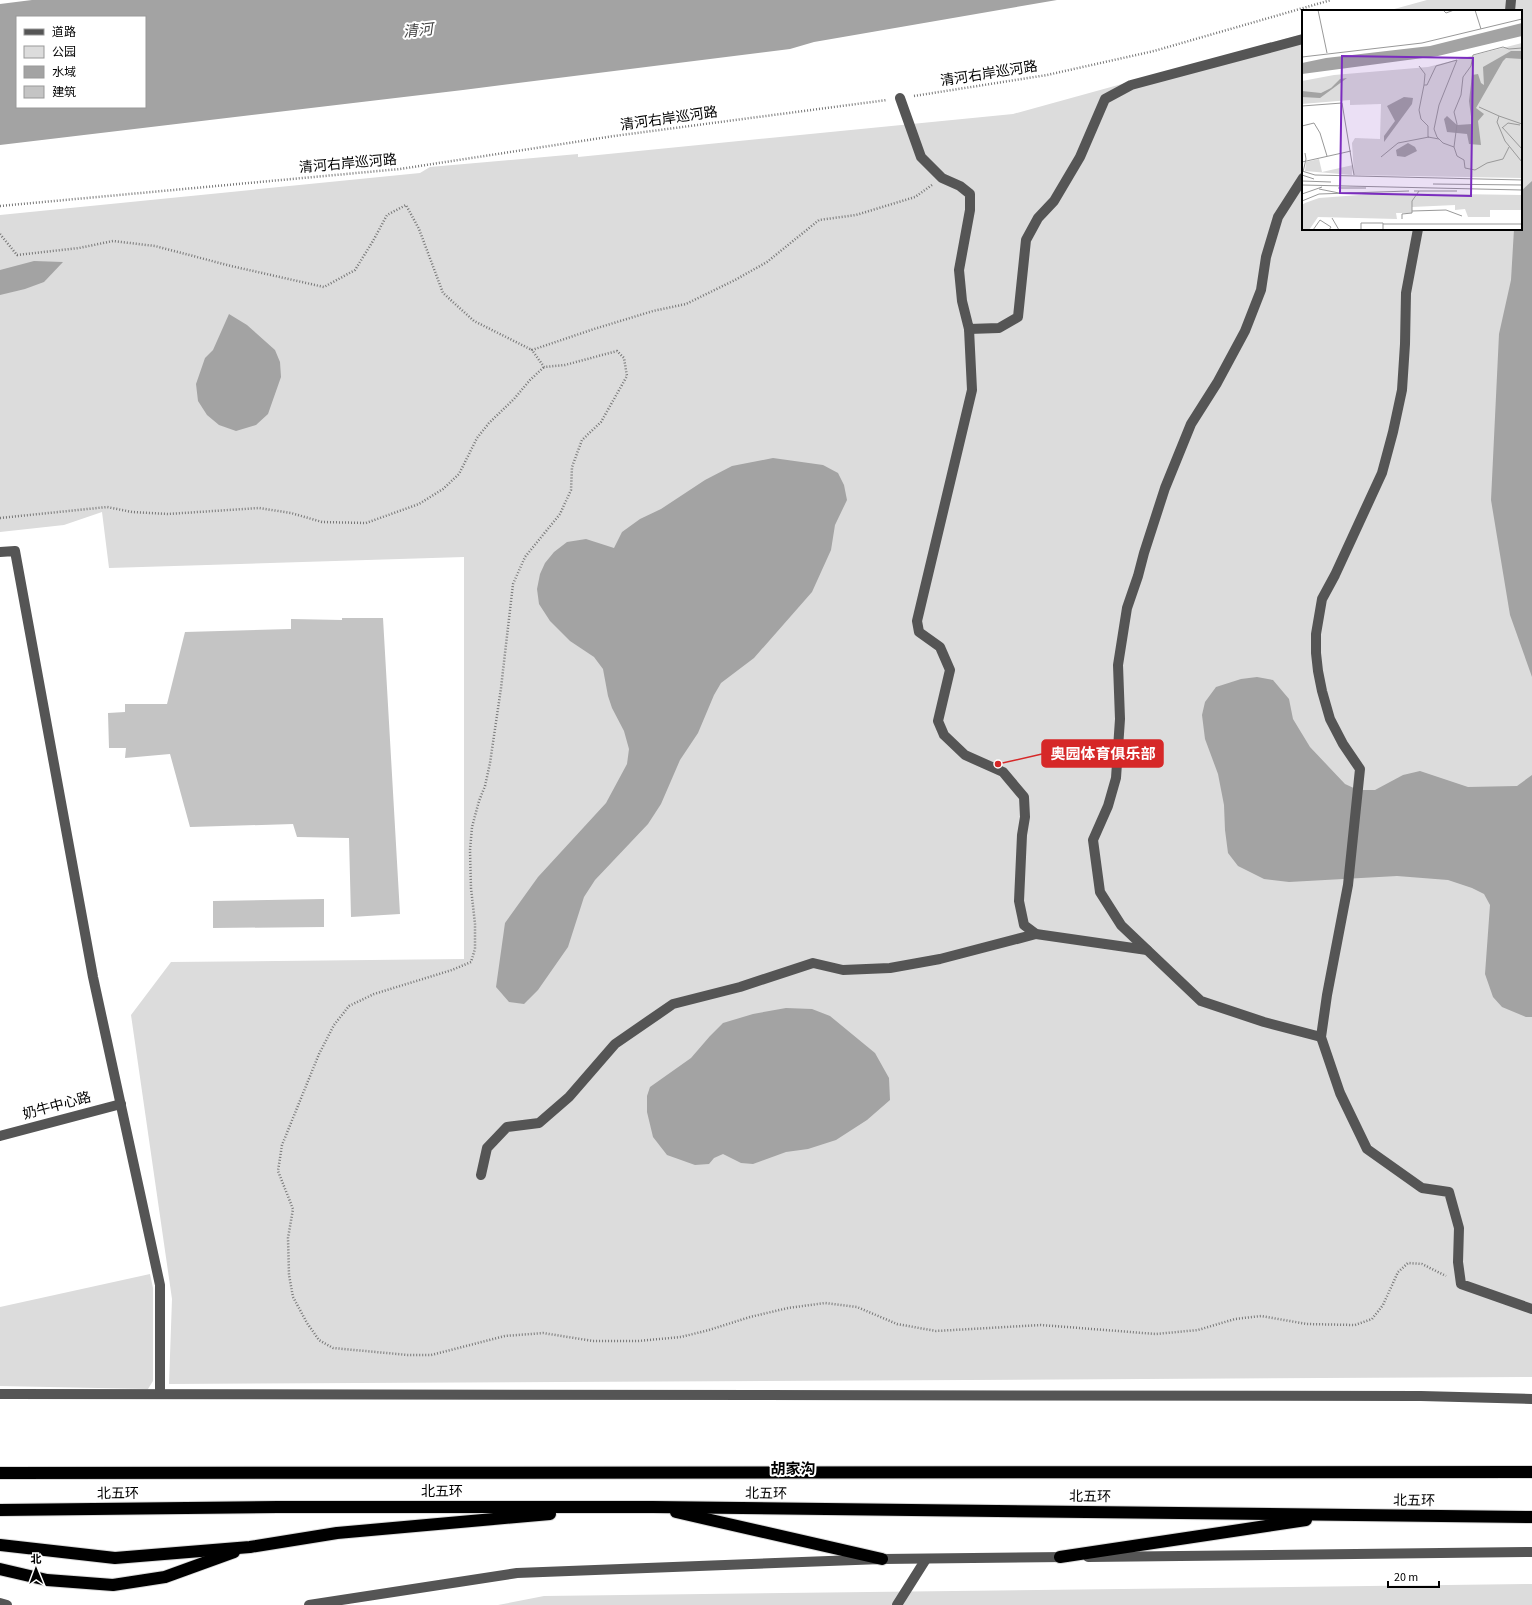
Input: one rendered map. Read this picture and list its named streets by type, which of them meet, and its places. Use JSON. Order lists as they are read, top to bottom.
{
  "streets": {
    "highway": ["北五环"],
    "street": ["奶牛中心路"],
    "path": ["清河右岸巡河路"]
  },
  "districts": ["胡家沟"],
  "water": ["清河"],
  "places": ["奥园体育俱乐部"],
  "legend": [
    "道路",
    "公园",
    "水域",
    "建筑"
  ],
  "scale_bar": "20 m",
  "north": "top"
}
